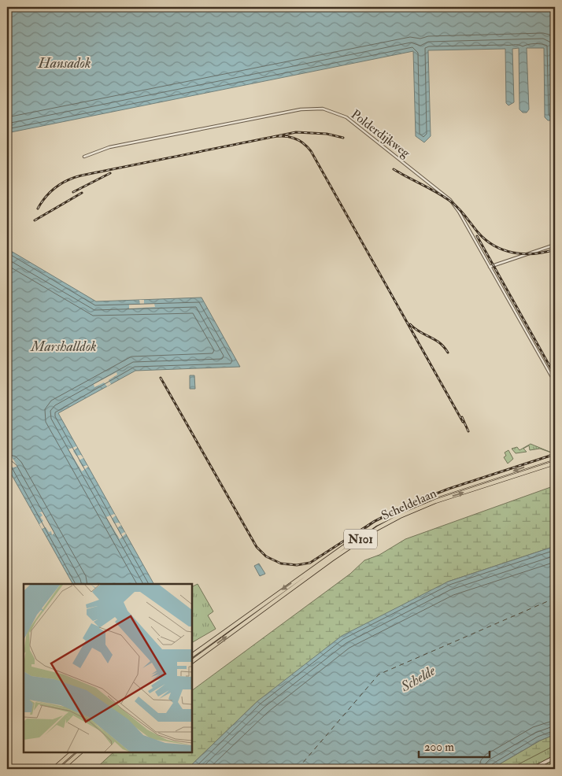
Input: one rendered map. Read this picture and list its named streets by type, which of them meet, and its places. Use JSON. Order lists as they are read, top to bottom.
{
  "streets": {
    "main road": ["Scheldelaan", "N101"],
    "street": ["Polderdijkweg"]
  },
  "water": ["Hansadok", "Marshalldok", "Schelde"],
  "scale_bar": "200 m"
}
